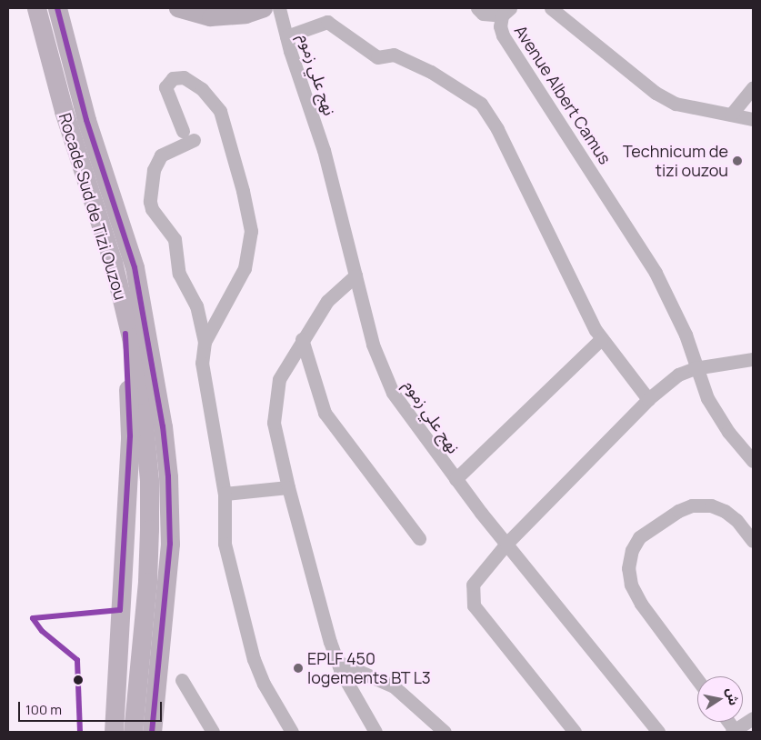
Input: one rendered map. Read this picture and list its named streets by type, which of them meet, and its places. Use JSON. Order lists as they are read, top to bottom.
{
  "streets": {
    "highway": ["Rocade Sud de Tizi Ouzou"],
    "street": ["نهج علي زموم", "Avenue Albert Camus"]
  },
  "places": ["Technicum de tizi ouzou", "EPLF 450 logements BT L3"],
  "scale_bar": "100 m",
  "north": "right"
}
